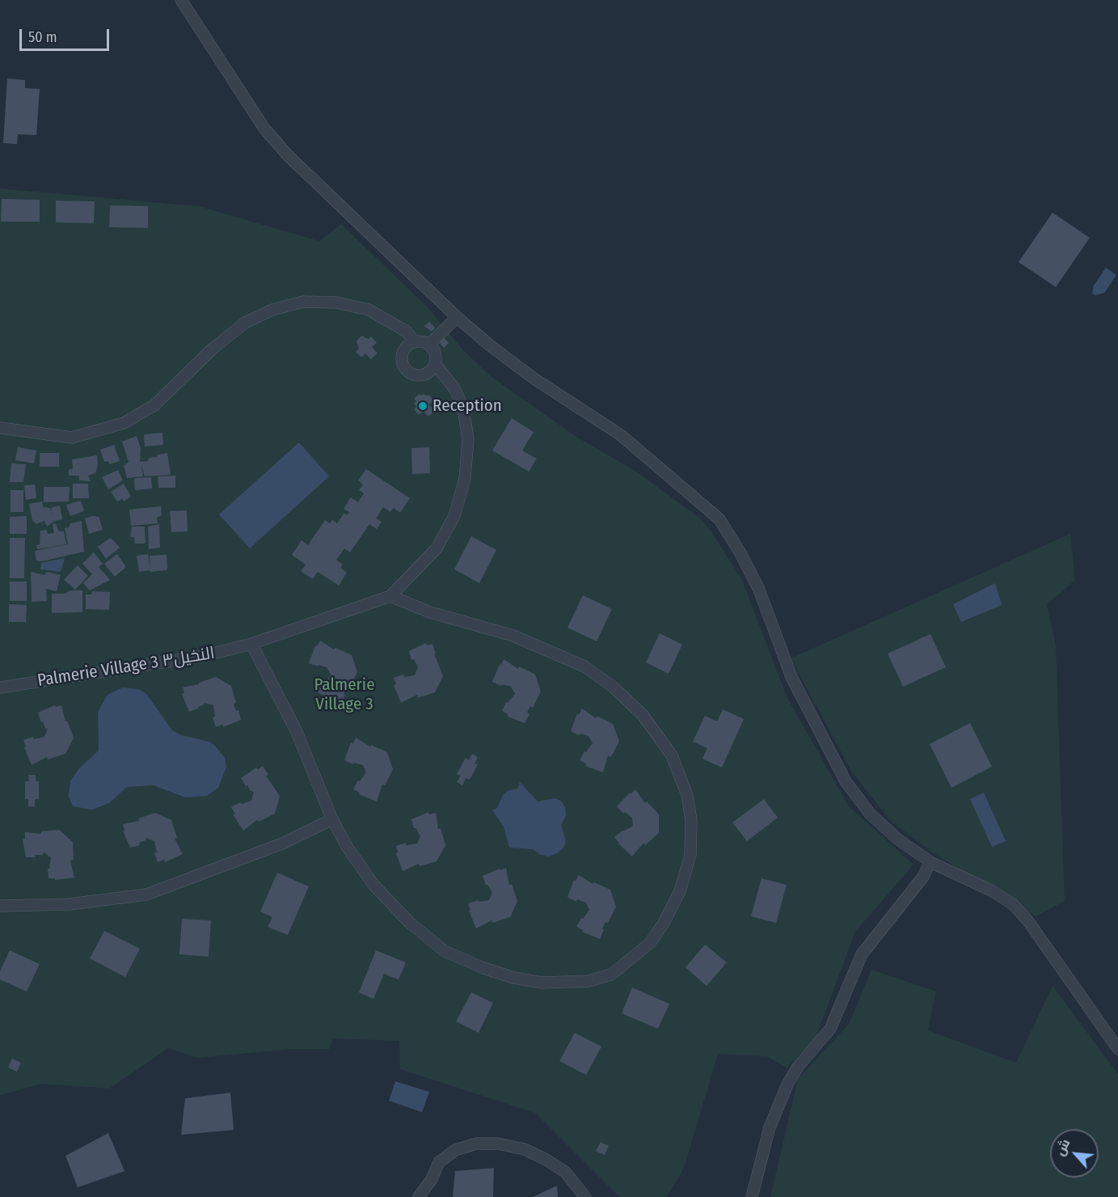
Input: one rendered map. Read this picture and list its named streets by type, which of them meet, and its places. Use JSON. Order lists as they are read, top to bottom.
{
  "streets": {
    "street": ["Palmerie Village 3 النخيل٣"]
  },
  "parks": ["Palmerie Village 3"],
  "places": ["Reception"],
  "scale_bar": "50 m",
  "north": "top left"
}
